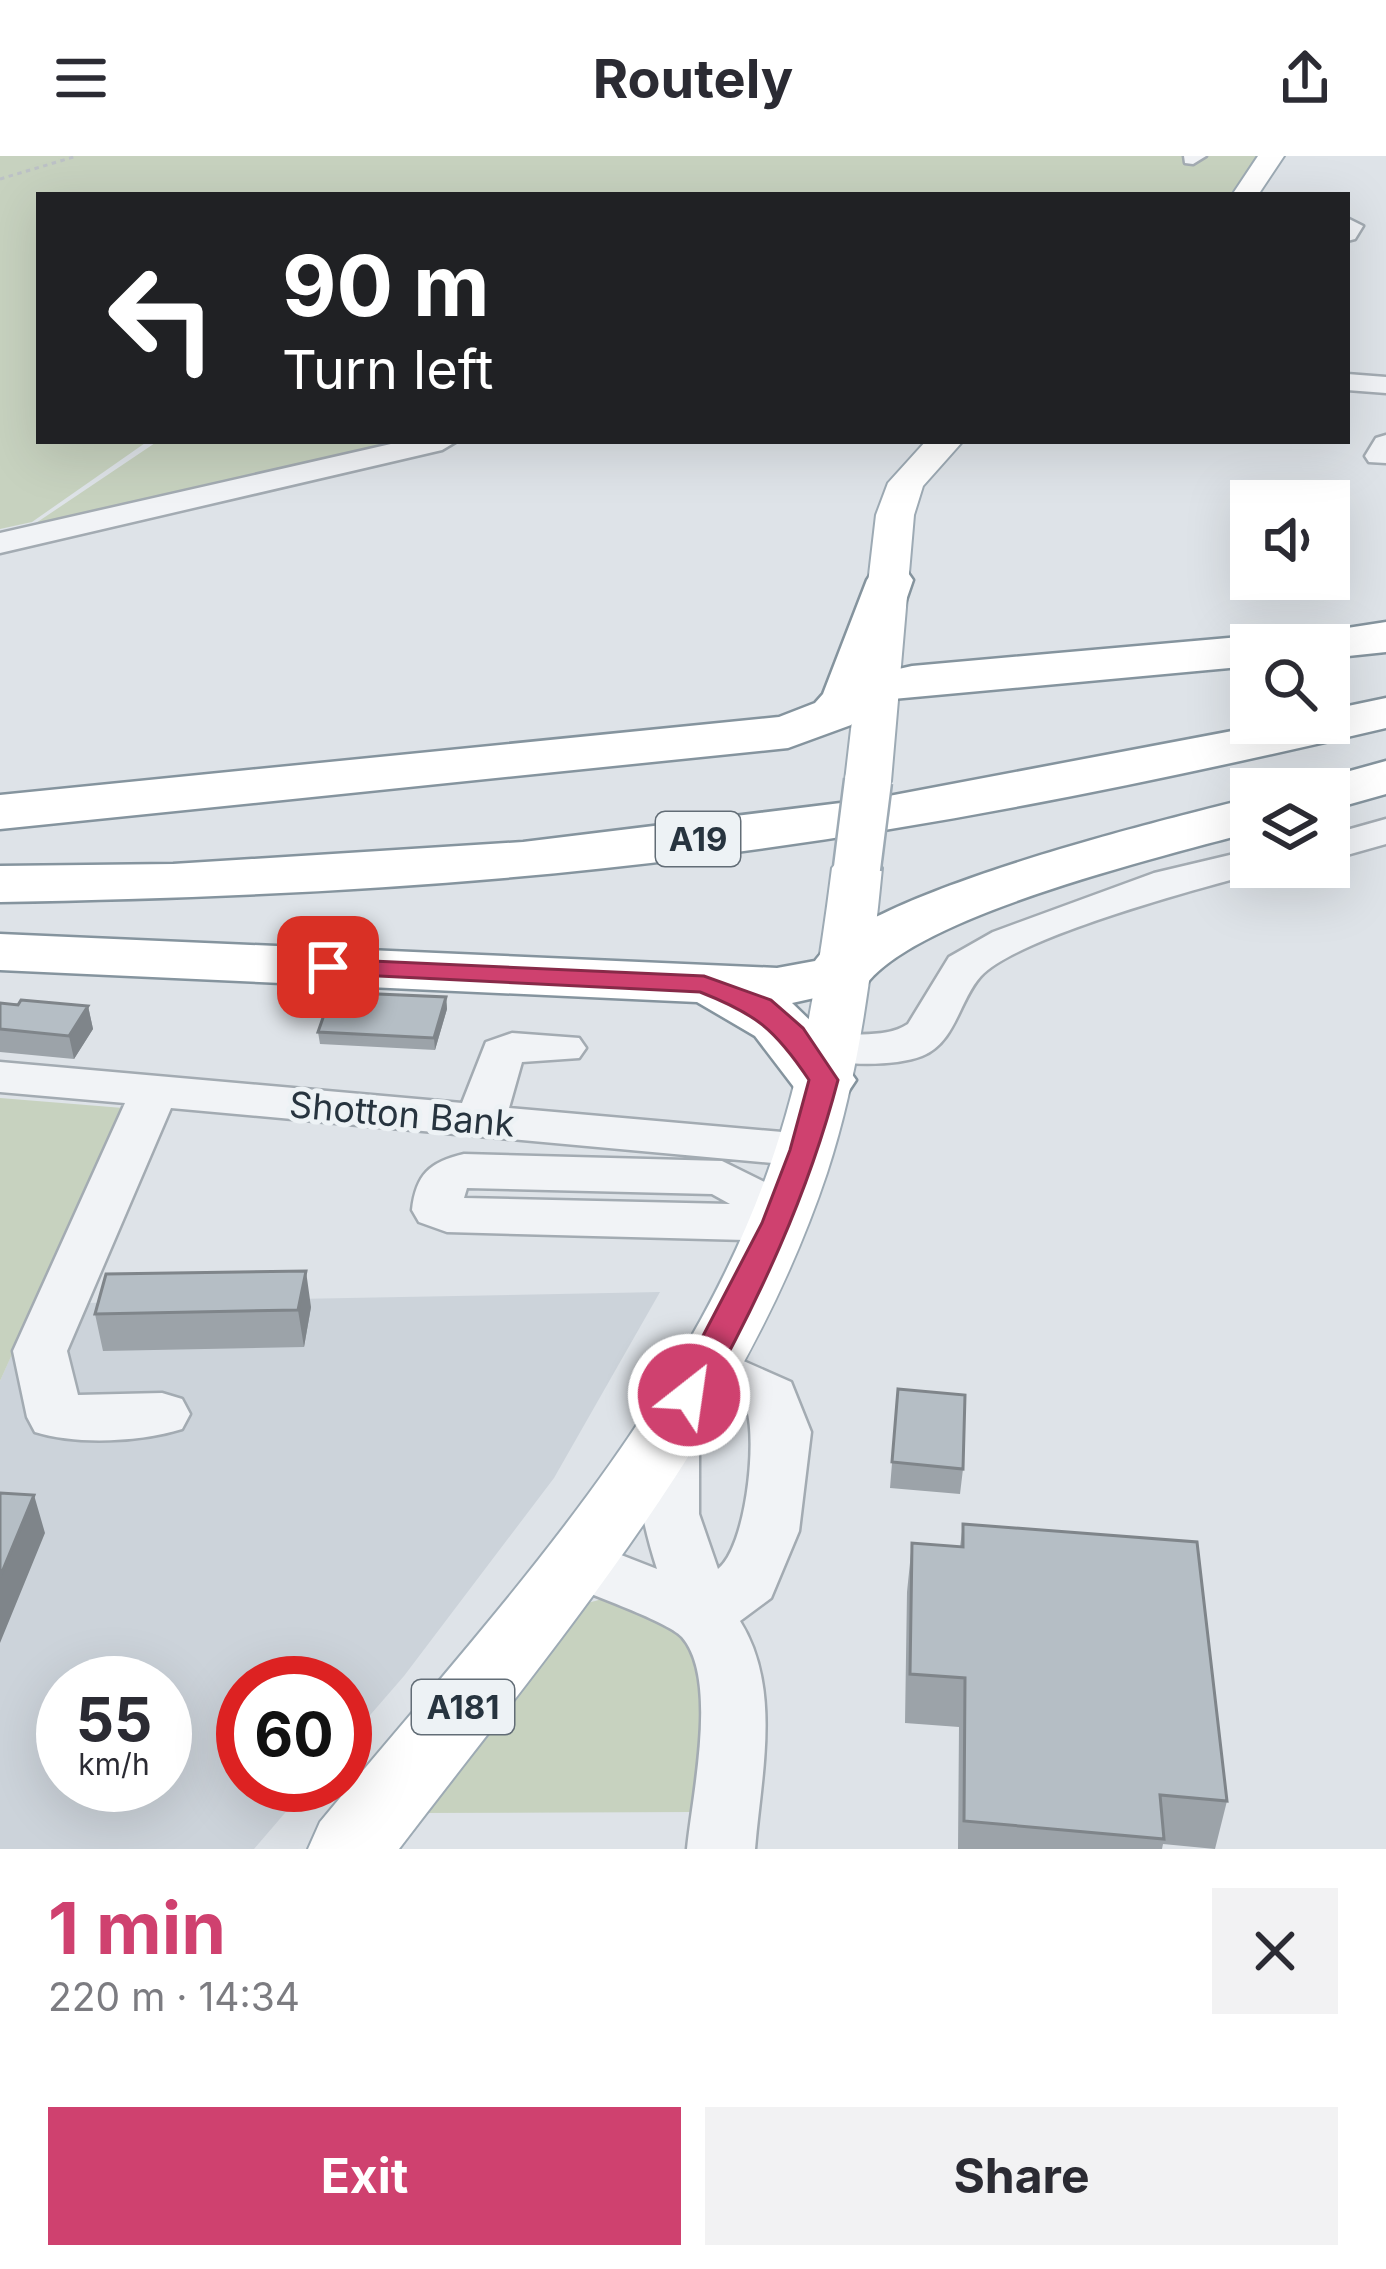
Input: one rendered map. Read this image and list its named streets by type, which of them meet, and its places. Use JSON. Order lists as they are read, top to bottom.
{
  "streets": {
    "highway": ["A19"],
    "main road": ["A181"],
    "street": ["Shotton Bank"]
  },
  "crossings": [
    ["Shotton Bank", "A181"]
  ],
  "page": {
    "header": "Routely",
    "turn": ["90 m", "Turn left"],
    "speed": "55 km/h",
    "limit": "60",
    "heading": ["1 min", "220 m · 14:34"],
    "buttons": ["Exit", "Share"]
  }
}
